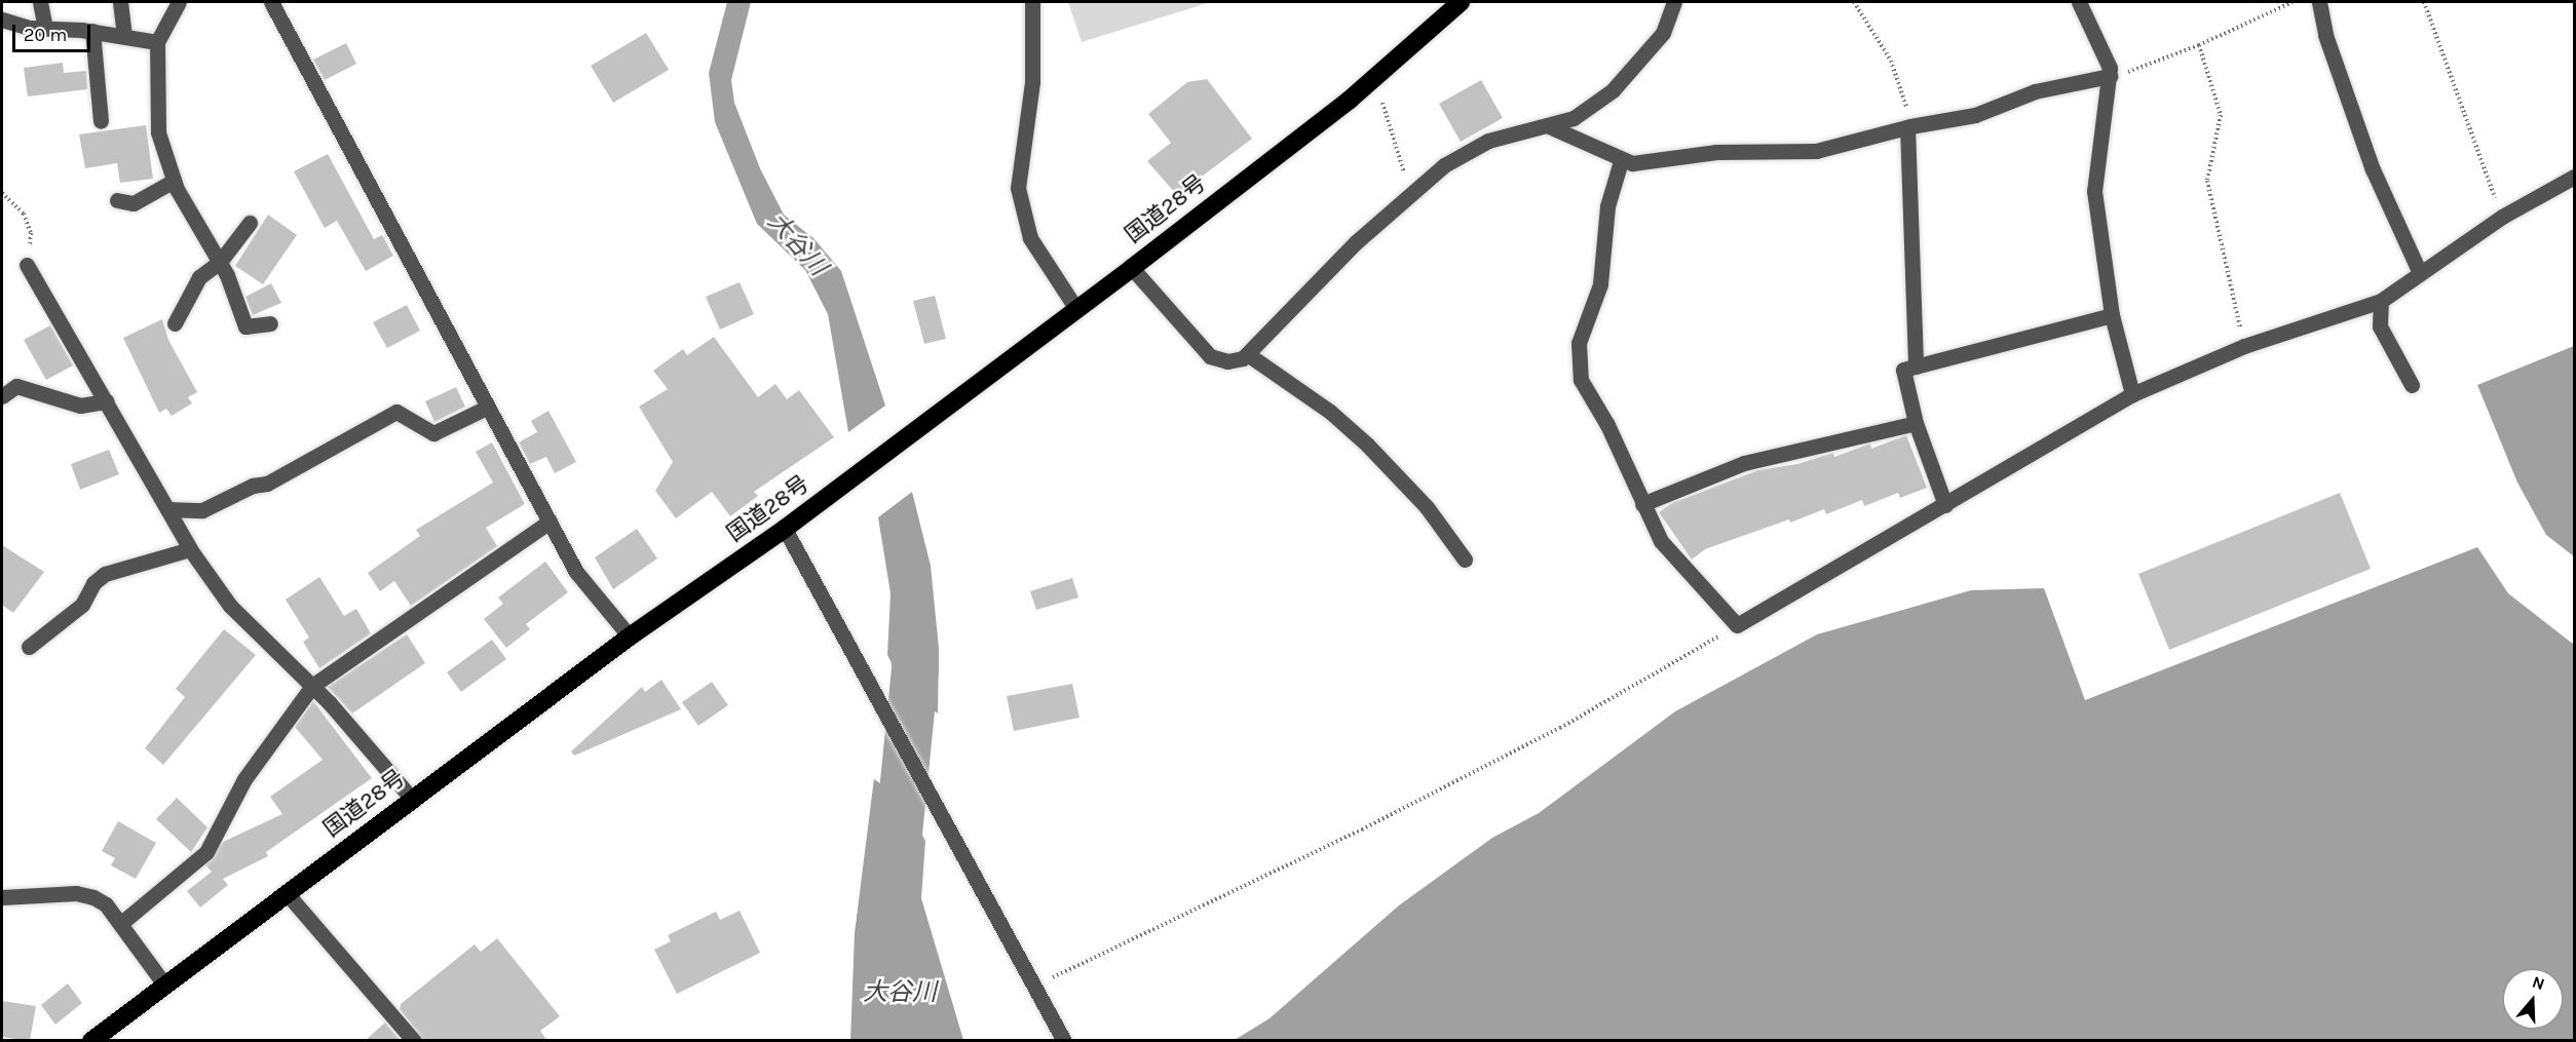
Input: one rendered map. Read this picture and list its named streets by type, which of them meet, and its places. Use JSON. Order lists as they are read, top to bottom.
{
  "streets": {
    "highway": ["国道28号"]
  },
  "water": ["大谷川"],
  "scale_bar": "20 m",
  "north": "top"
}
